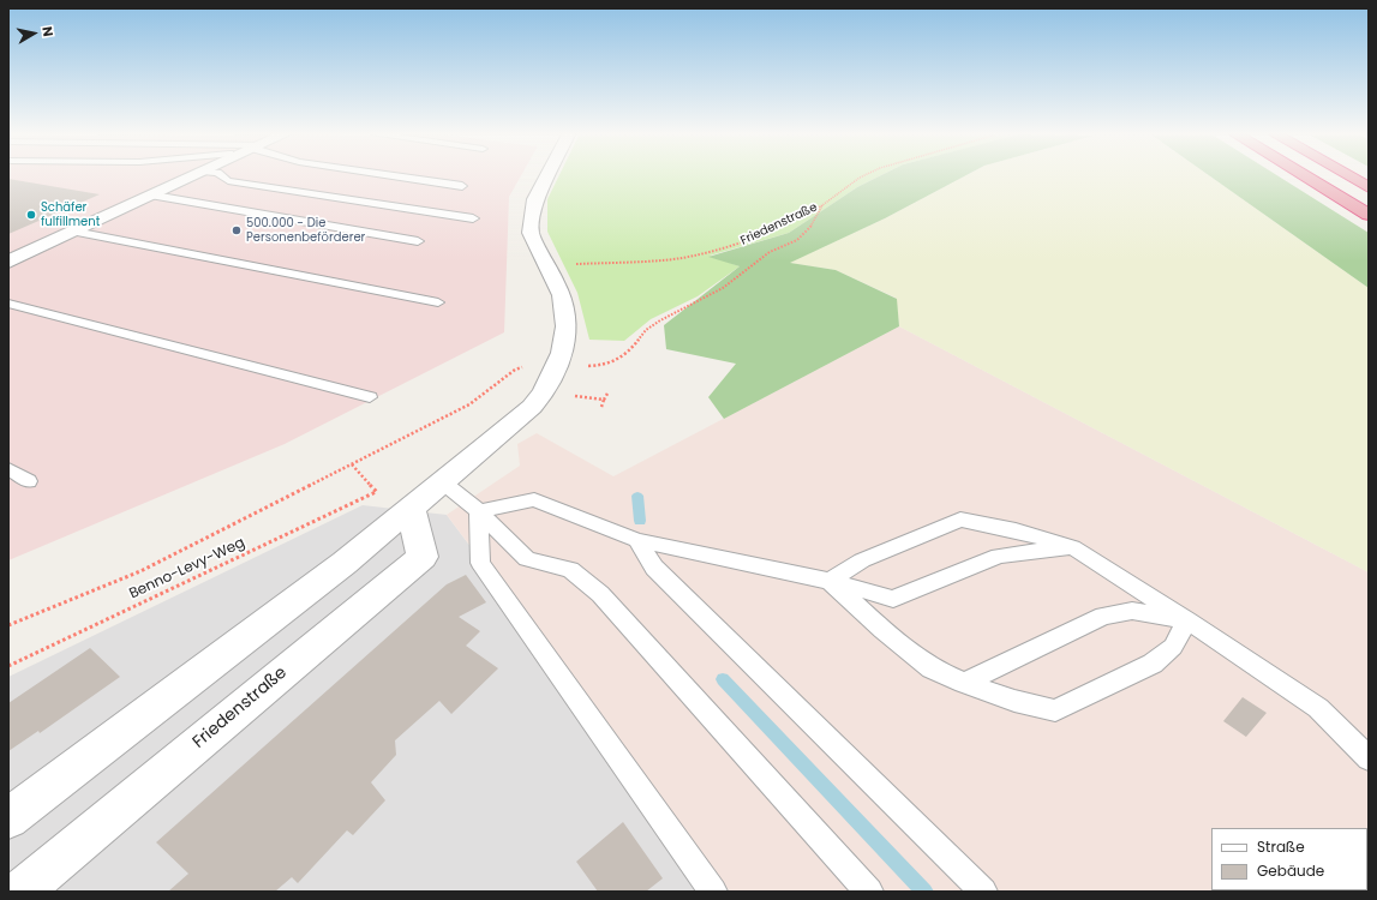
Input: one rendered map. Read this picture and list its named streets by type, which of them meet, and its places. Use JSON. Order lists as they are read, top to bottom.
{
  "streets": {
    "street": ["Friedenstraße"],
    "path": ["Benno-Levy-Weg"]
  },
  "places": ["Schäfer fulfillment", "500.000 - Die Personenbeförderer"],
  "legend": ["Straße", "Gebäude"],
  "north": "right"
}
